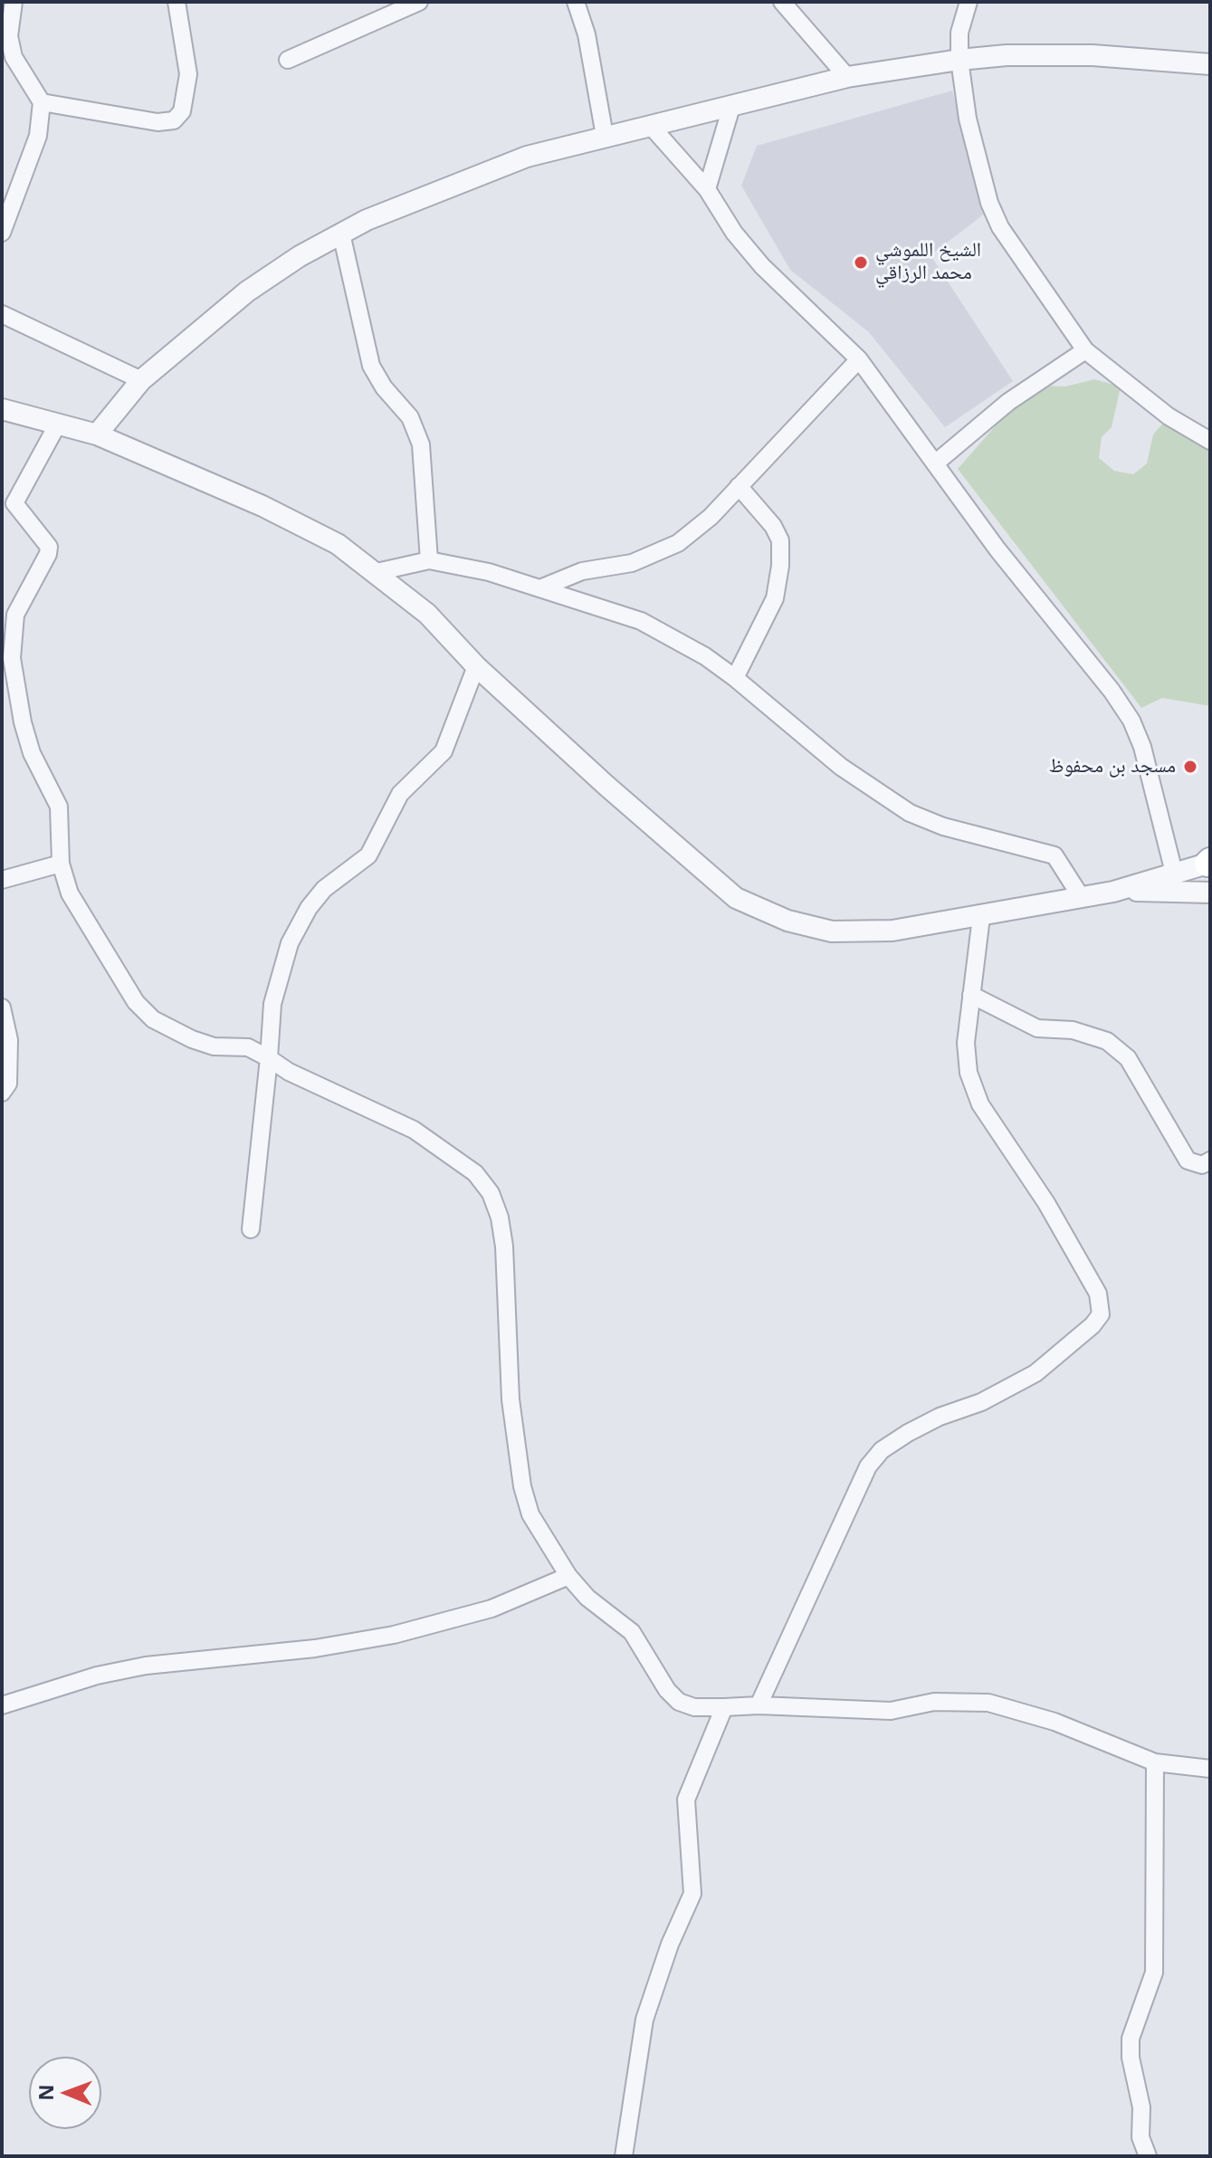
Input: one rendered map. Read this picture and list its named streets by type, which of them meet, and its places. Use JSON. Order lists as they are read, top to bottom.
{
  "places": ["الشيخ اللموشي محمد الرزاقي", "مسجد بن محفوظ"],
  "north": "left"
}
